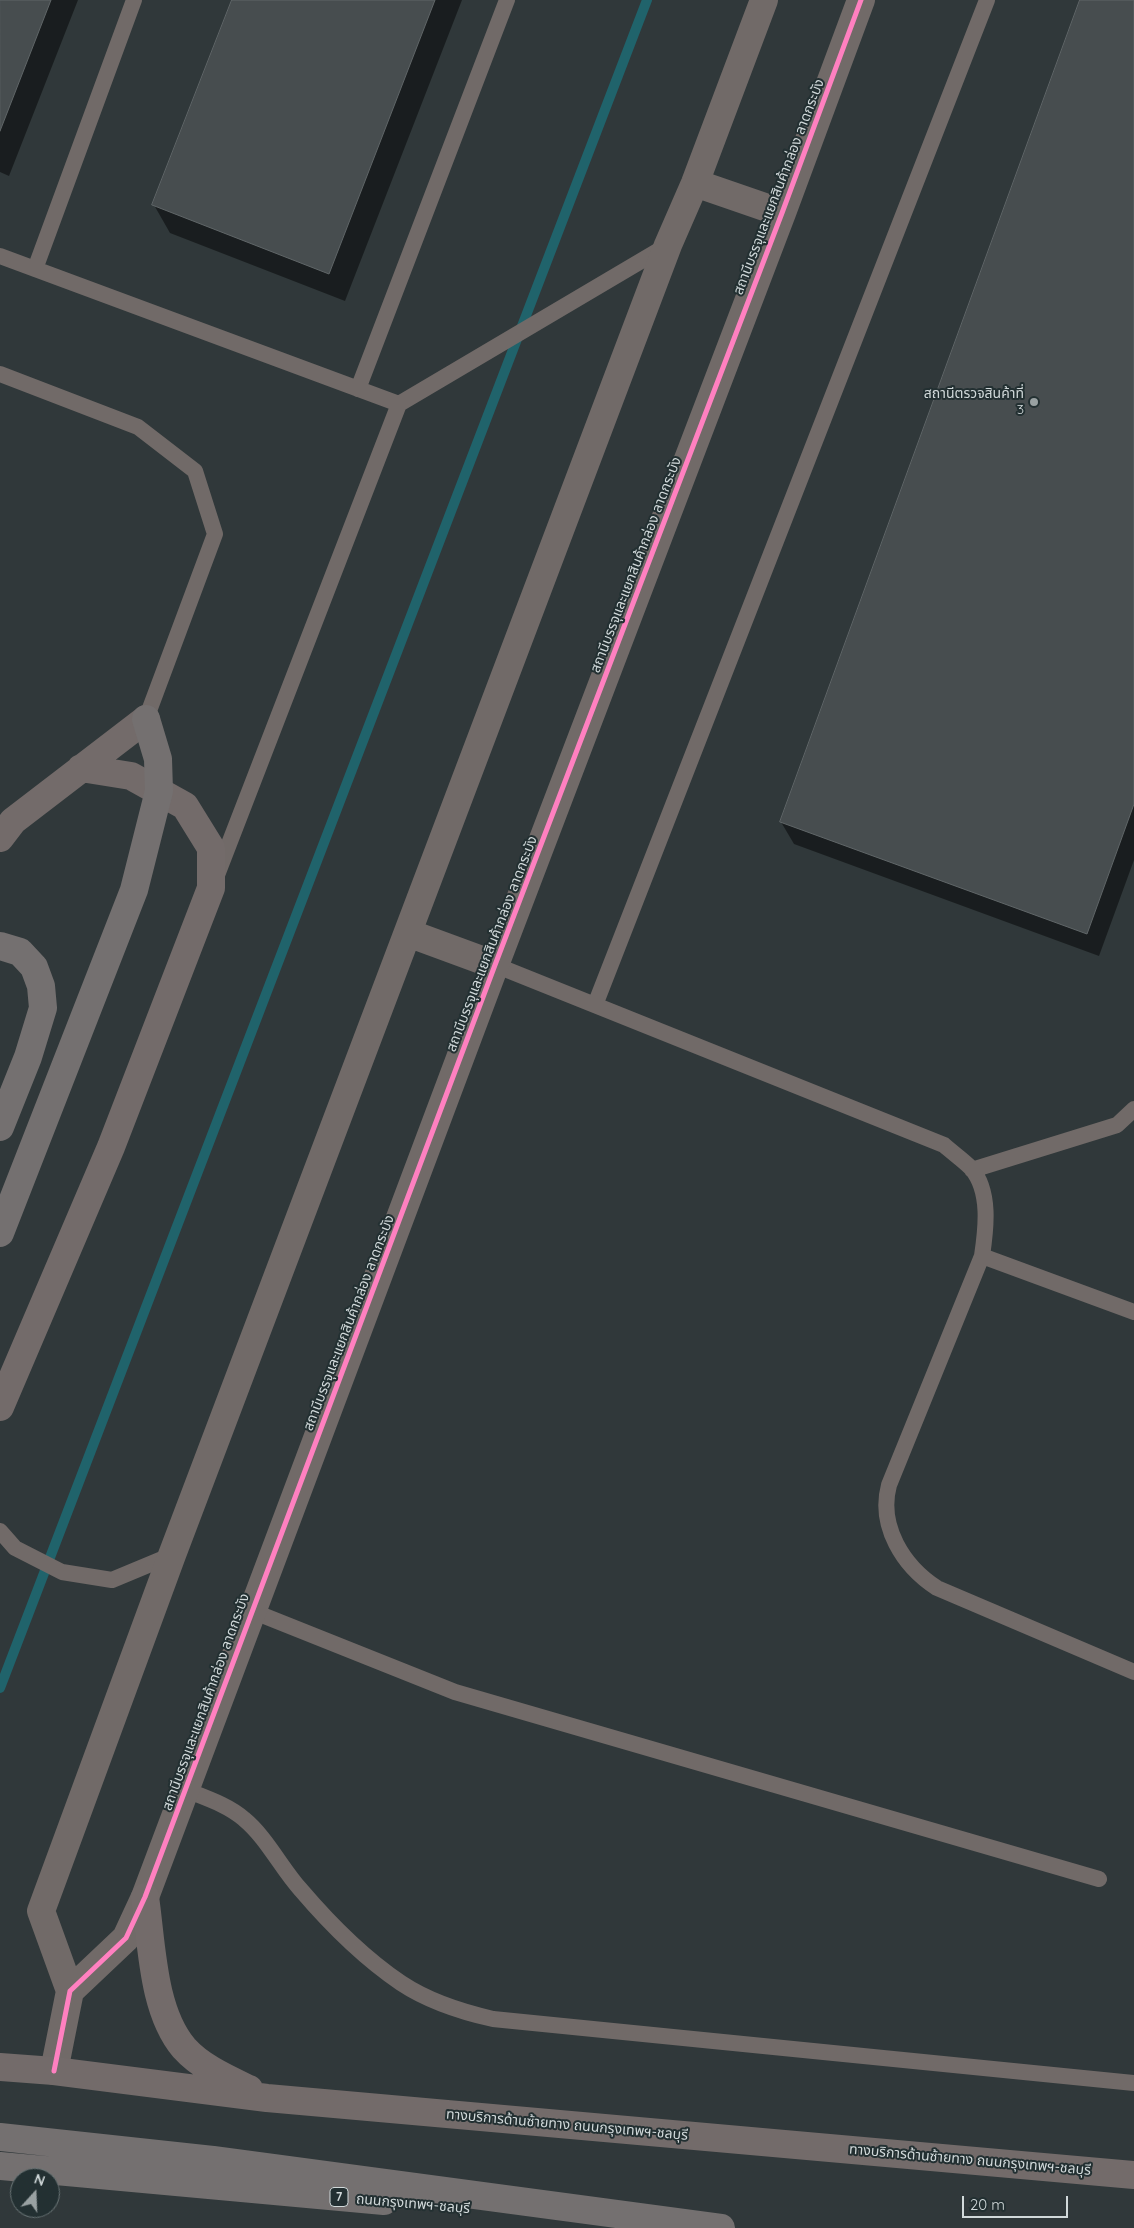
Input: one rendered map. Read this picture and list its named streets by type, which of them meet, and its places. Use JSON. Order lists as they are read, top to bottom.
{
  "streets": {
    "highway": ["7", "ถนนกรุงเทพฯ-ชลบุรี"],
    "main road": ["ทางบริการด้านซ้ายทาง ถนนกรุงเทพฯ-ชลบุรี"],
    "street": ["สถานีบรรจุและแยกสินค้ากล่อง ลาดกระบัง"]
  },
  "places": ["สถานีตรวจสินค้าที่ 3"],
  "scale_bar": "20 m",
  "north": "top"
}
